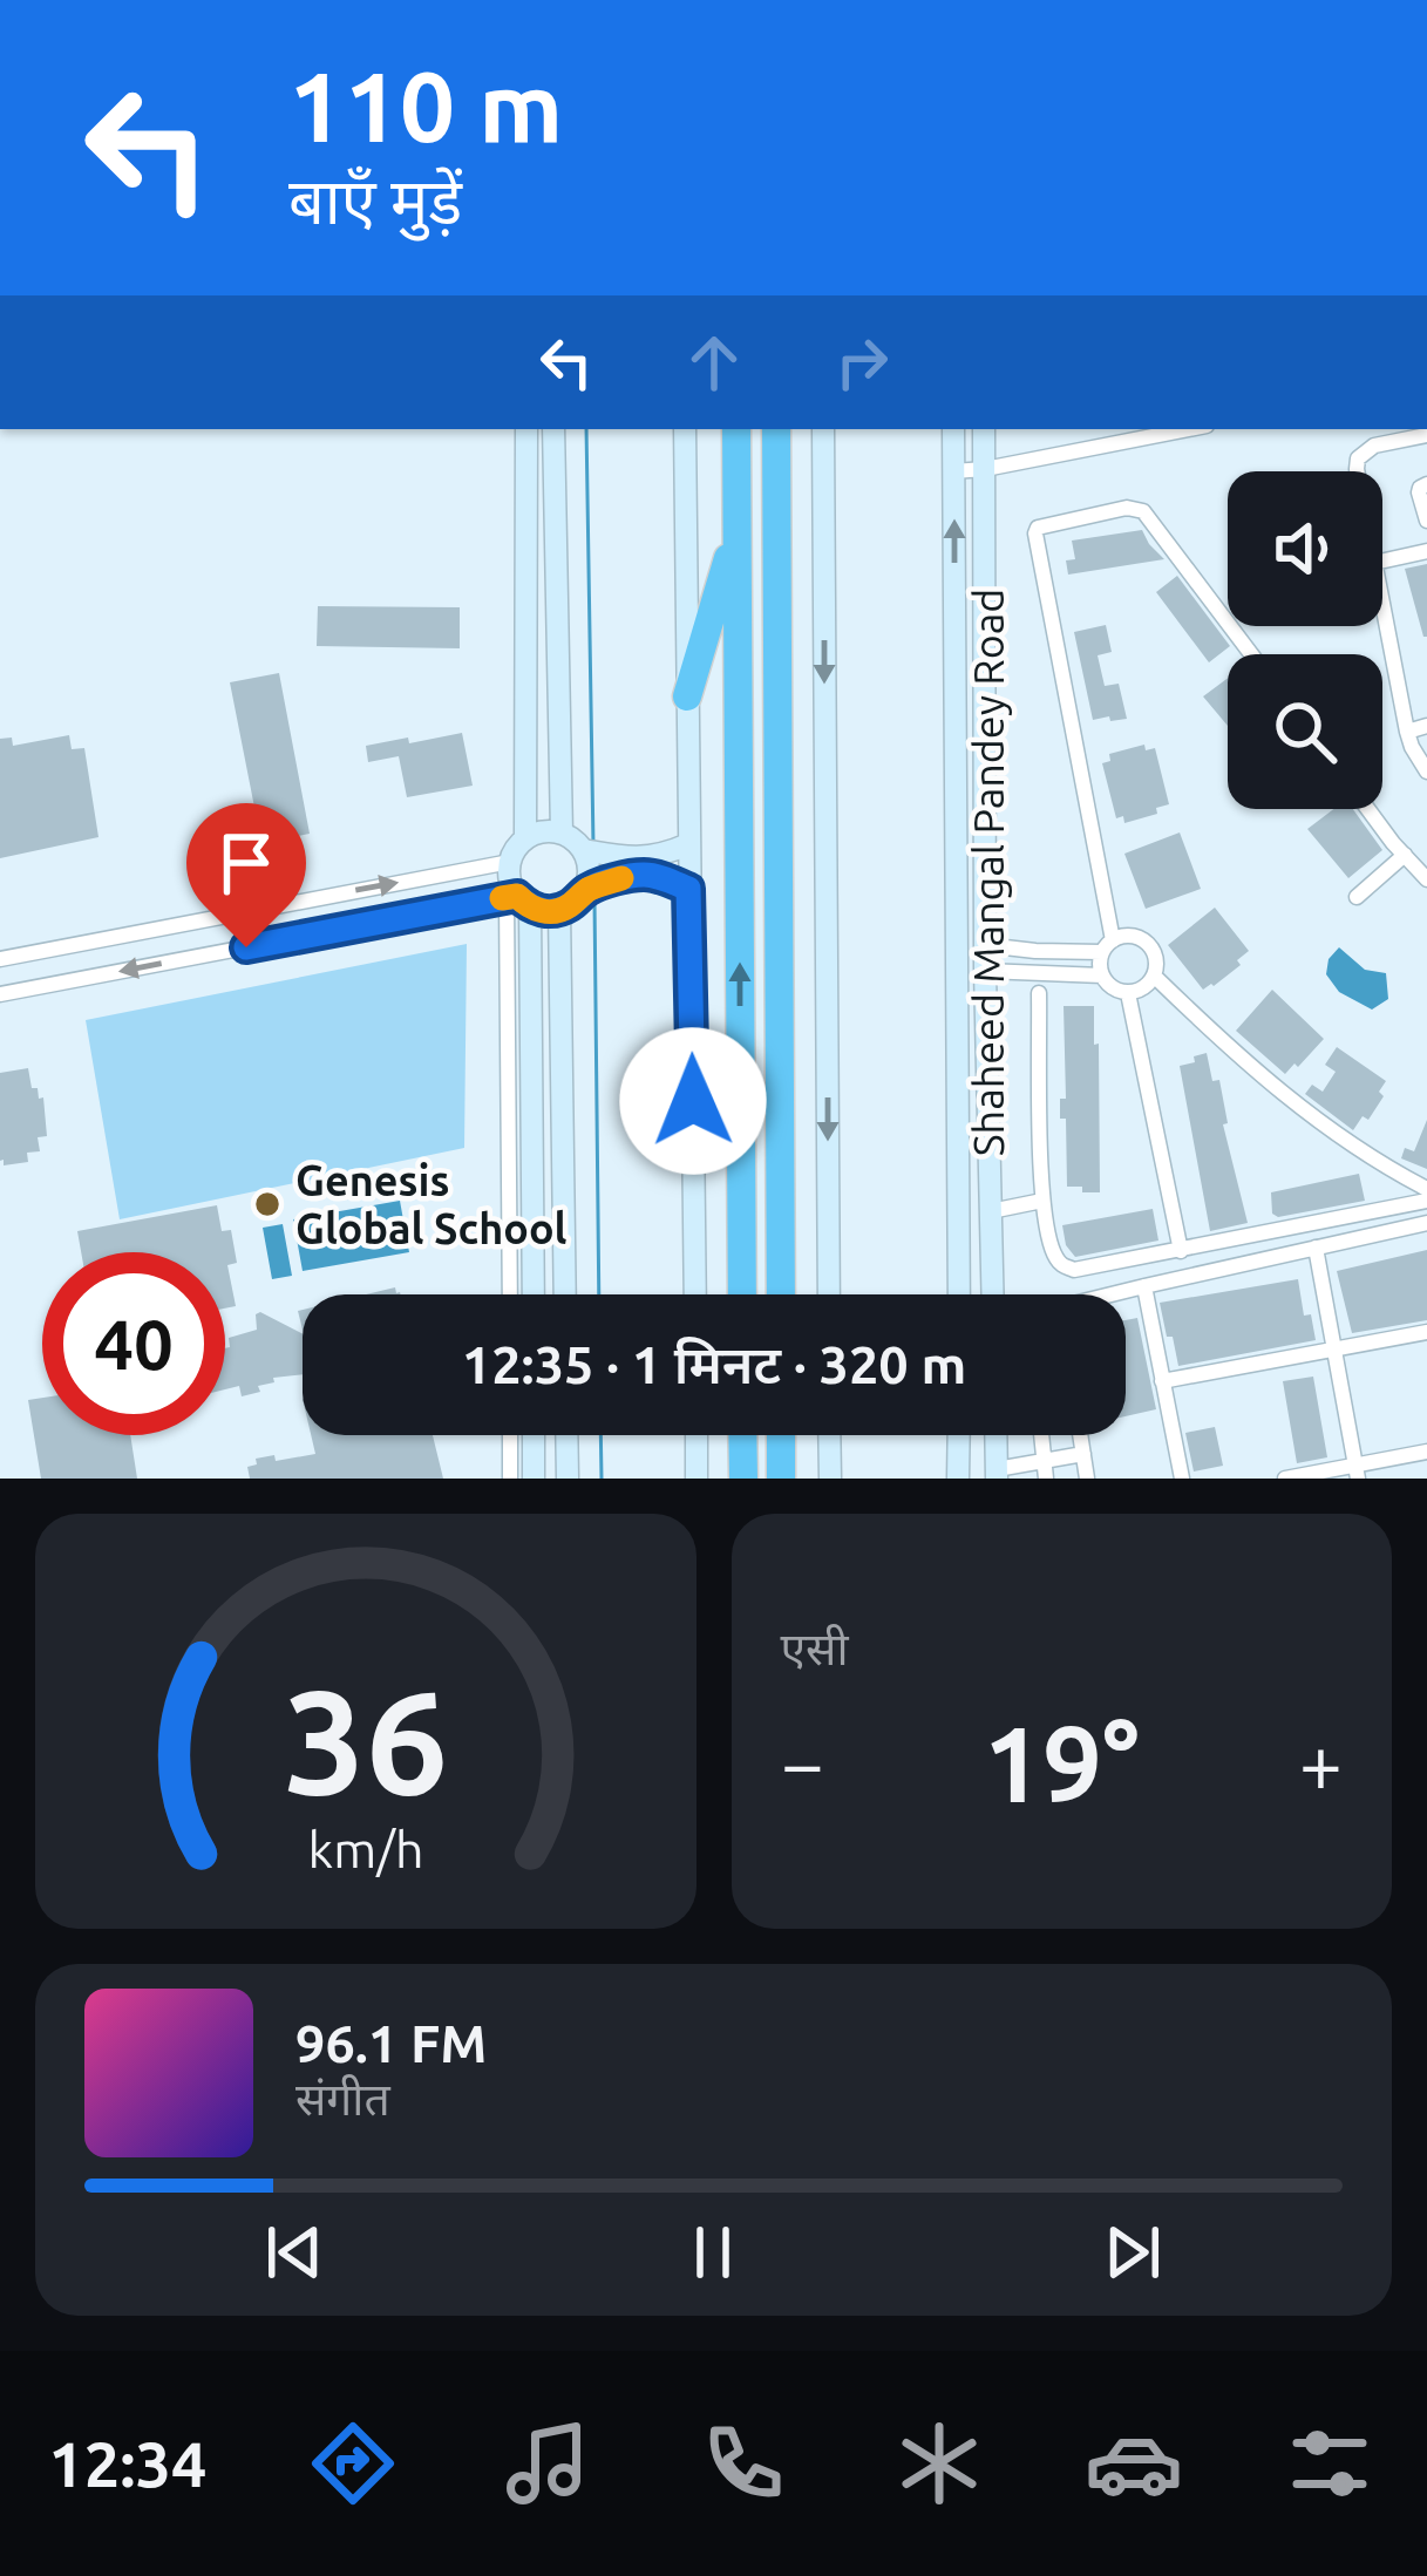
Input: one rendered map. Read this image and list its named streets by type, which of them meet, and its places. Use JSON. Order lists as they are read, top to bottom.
{
  "streets": {
    "street": ["Shaheed Mangal Pandey Road"]
  },
  "places": ["Genesis Global School"],
  "page": {
    "turn": ["110 m", "बाएँ मुड़ें"],
    "limit": "40",
    "trip": "12:35 · 1 मिनट · 320 m",
    "tile": "एसी",
    "heat": ["−", "19°", "+"],
    "song": ["96.1 FM", "संगीत"],
    "tabs": "12:34",
    "gauge": ["36", "km/h"]
  }
}
